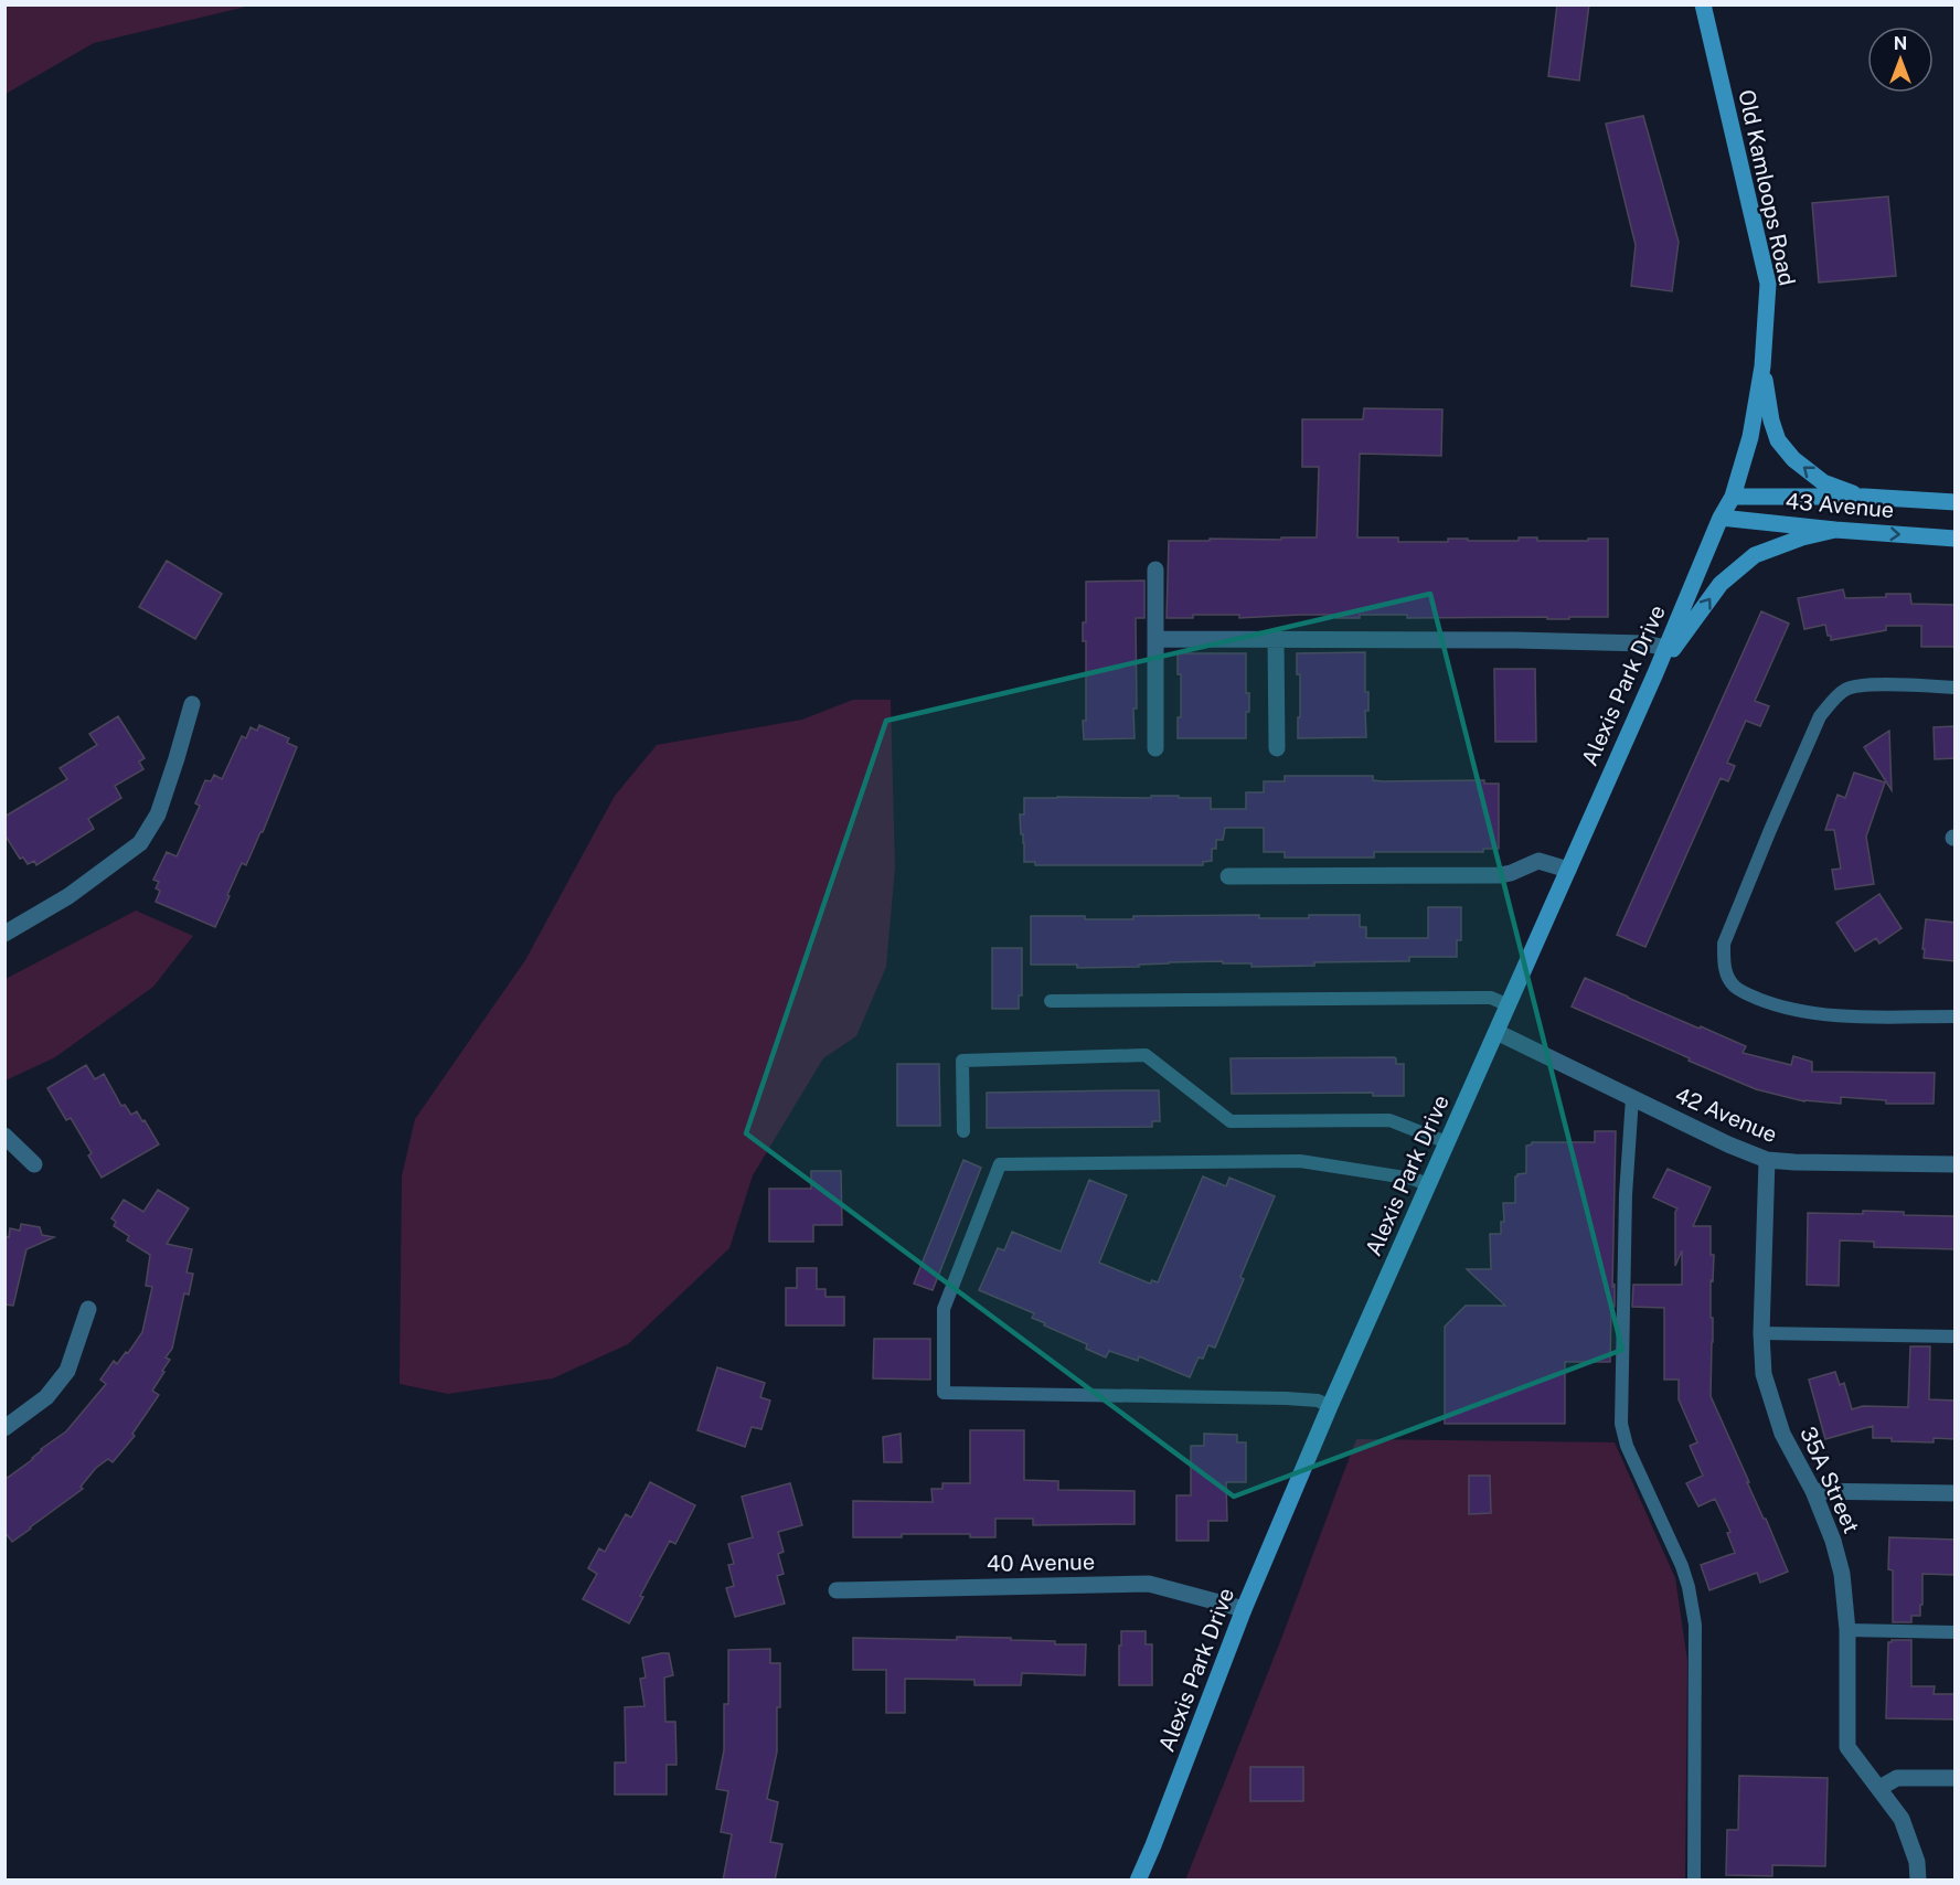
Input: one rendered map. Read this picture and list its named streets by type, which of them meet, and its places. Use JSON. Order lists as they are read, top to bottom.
{
  "streets": {
    "street": [
      "Old Kamloops Road",
      "43 Avenue",
      "Alexis Park Drive",
      "42 Avenue",
      "35A Street",
      "40 Avenue"
    ]
  },
  "crossings": [
    ["Old Kamloops Road", "43 Avenue"],
    ["Old Kamloops Road", "Alexis Park Drive"],
    ["43 Avenue", "Alexis Park Drive"],
    ["Alexis Park Drive", "42 Avenue"],
    ["Alexis Park Drive", "40 Avenue"],
    ["42 Avenue", "35A Street"]
  ],
  "north": "top"
}
